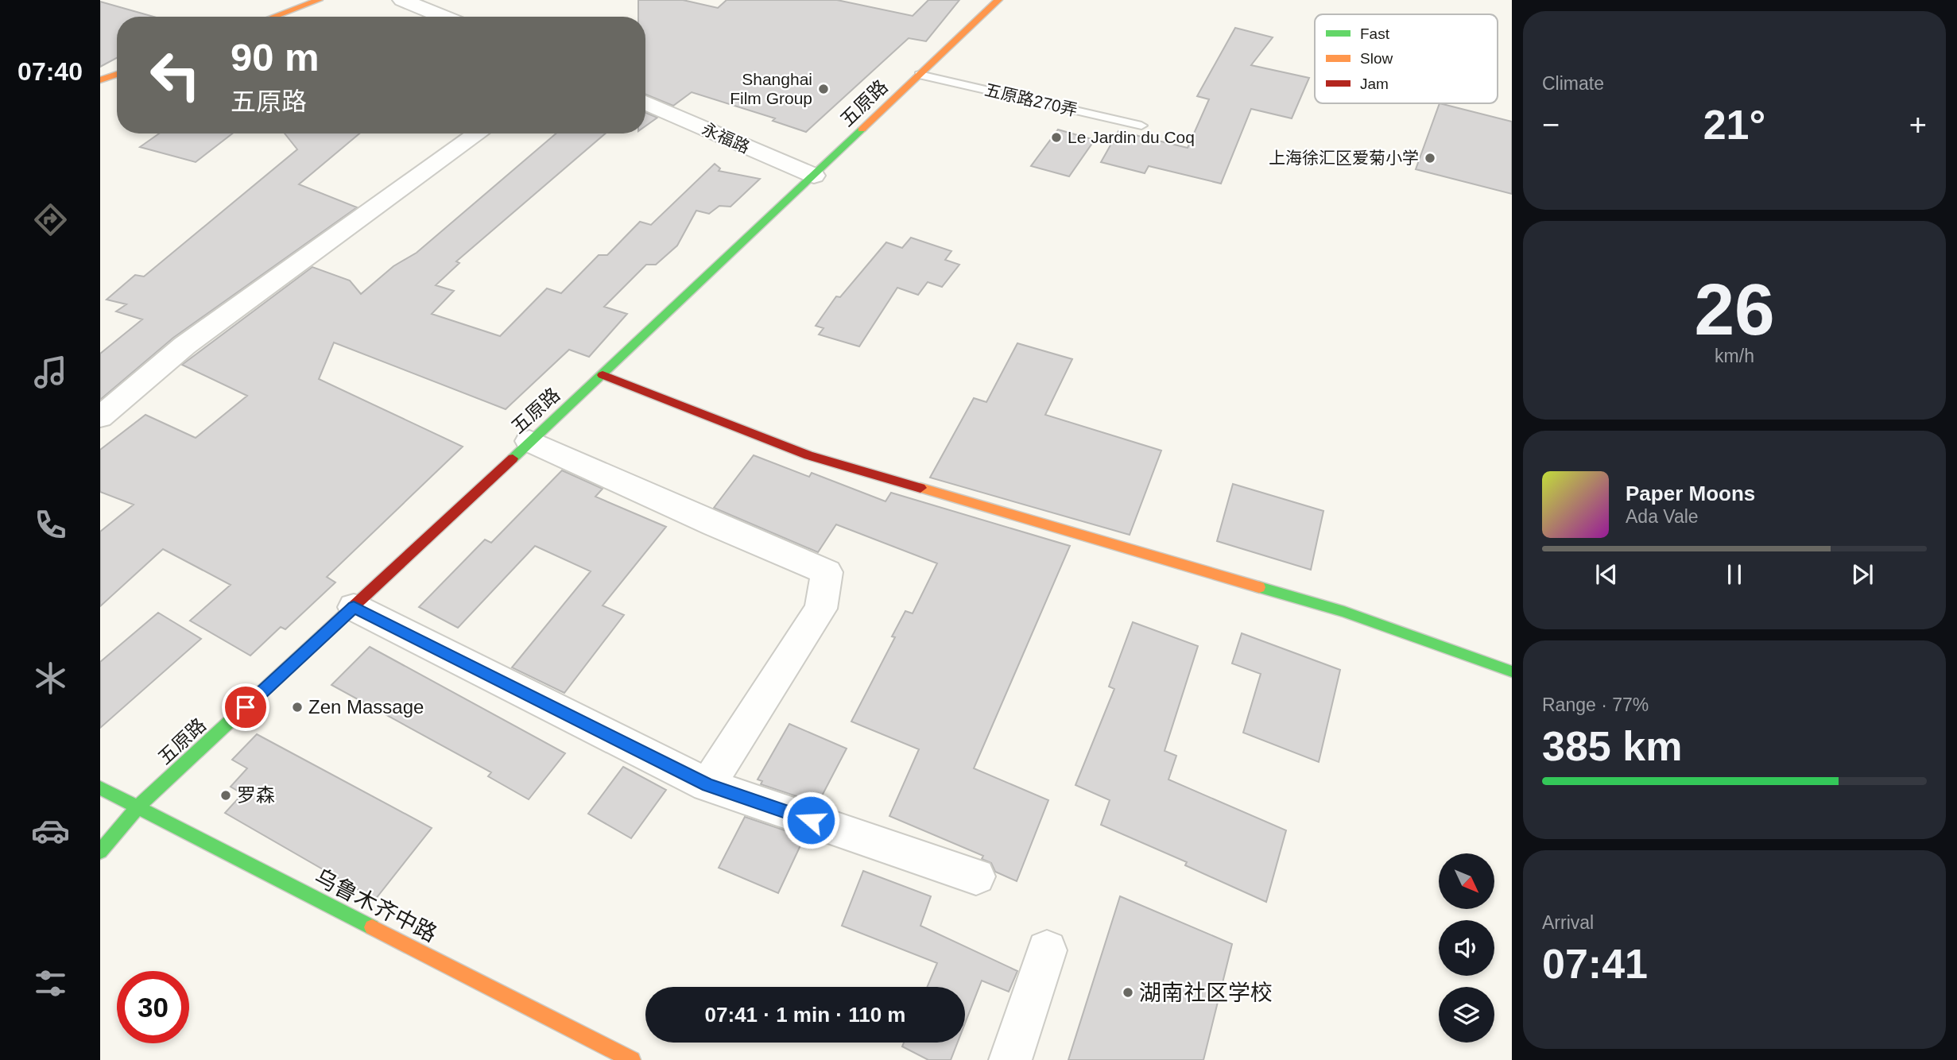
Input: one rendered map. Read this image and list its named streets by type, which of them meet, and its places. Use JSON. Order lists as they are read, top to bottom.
{
  "streets": {
    "street": ["五原路", "永福路", "乌鲁木齐中路"],
    "lane": ["五原路270弄"]
  },
  "crossings": [
    ["五原路270弄", "五原路"],
    ["五原路", "永福路"],
    ["五原路", "乌鲁木齐中路"]
  ],
  "places": [
    "Shanghai Film Group",
    "Le Jardin du Coq",
    "上海徐汇区爱菊小学",
    "Zen Massage",
    "罗森",
    "湖南社区学校"
  ],
  "legend": ["Fast", "Slow", "Jam"],
  "north": "bottom right",
  "page": {
    "tabs": "07:40",
    "tile": [
      "Climate",
      ["26", "km/h"],
      ["Range · 77%", "385 km"],
      ["Arrival", "07:41"]
    ],
    "turn": ["90 m", "五原路"],
    "heat": ["−", "21°", "+"],
    "song": ["Paper Moons", "Ada Vale"],
    "limit": "30",
    "trip": "07:41 · 1 min · 110 m"
  }
}
